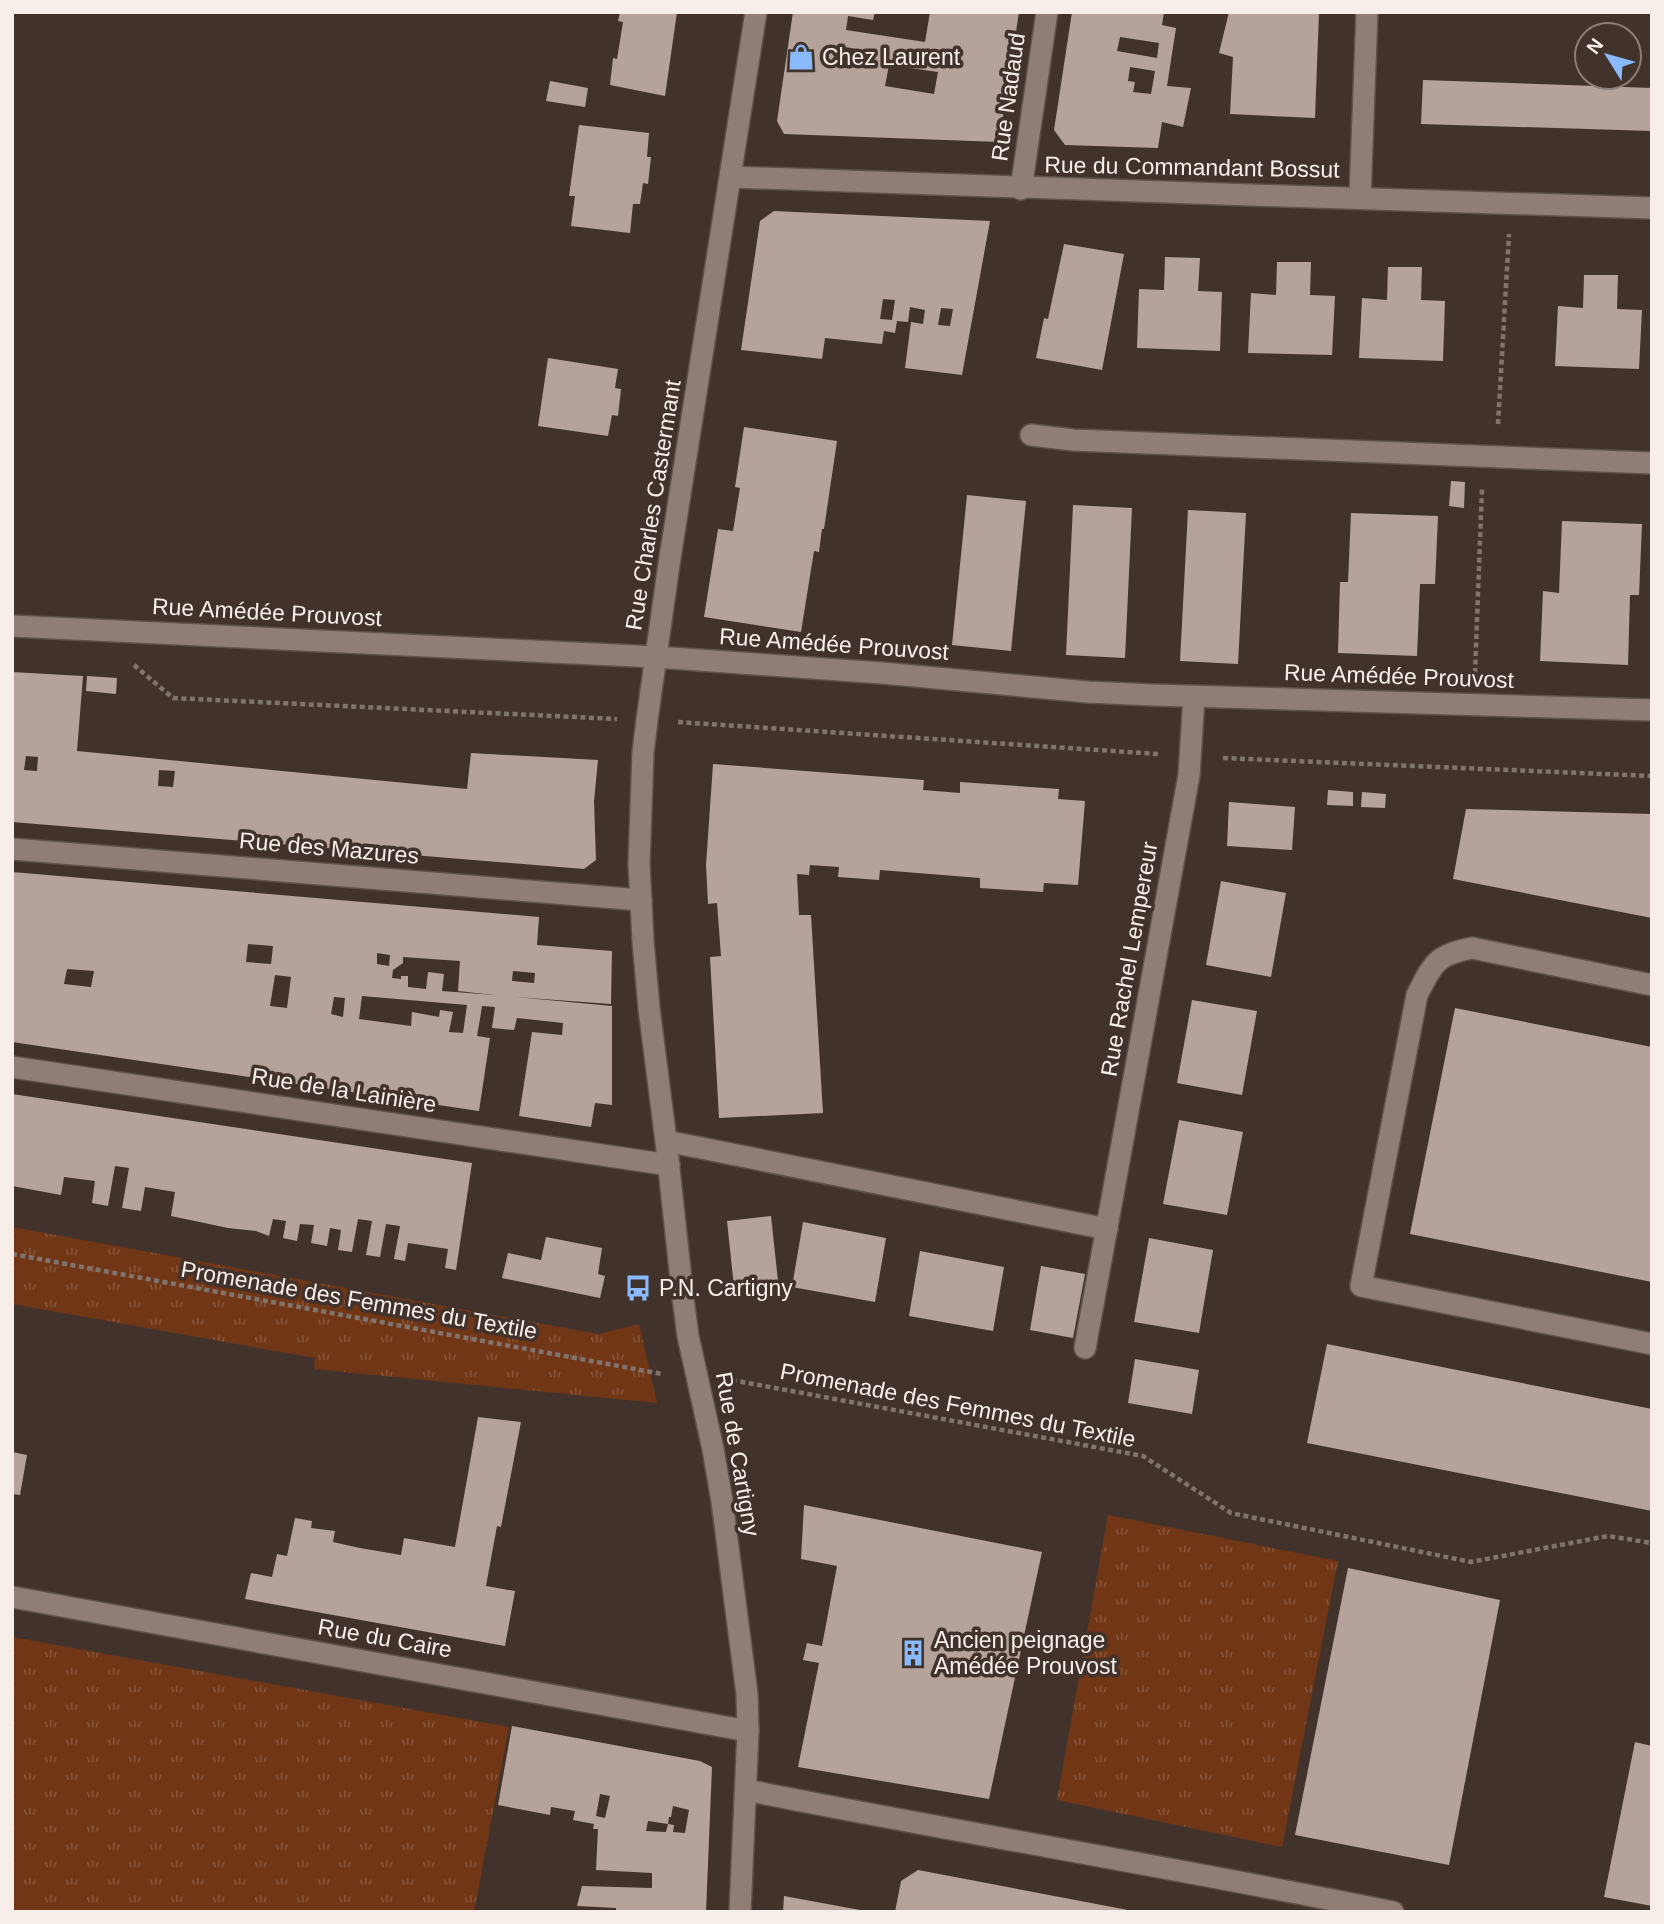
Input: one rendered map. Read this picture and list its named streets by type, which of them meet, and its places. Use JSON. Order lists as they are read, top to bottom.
{
  "streets": {
    "street": [
      "Rue Nadaud",
      "Rue du Commandant Bossut",
      "Rue Charles Castermant",
      "Rue Amédée Prouvost",
      "Rue des Mazures",
      "Rue Rachel Lempereur",
      "Rue de la Lainière",
      "Rue de Cartigny",
      "Rue du Caire"
    ],
    "path": ["Promenade des Femmes du Textile"]
  },
  "crossings": [
    ["Rue Nadaud", "Rue du Commandant Bossut"],
    ["Rue du Commandant Bossut", "Rue Charles Castermant"],
    ["Rue Charles Castermant", "Rue Amédée Prouvost"],
    ["Rue Charles Castermant", "Rue des Mazures"],
    ["Rue Charles Castermant", "Rue de Cartigny"],
    ["Rue Amédée Prouvost", "Rue Rachel Lempereur"],
    ["Rue de la Lainière", "Rue de Cartigny"],
    ["Promenade des Femmes du Textile", "Rue de Cartigny"],
    ["Rue de Cartigny", "Rue du Caire"]
  ],
  "places": {
    "shop": ["Chez Laurent"],
    "bus stop": ["P.N. Cartigny"],
    "building": ["Ancien peignage Amédée Prouvost"]
  },
  "north": "top left"
}
